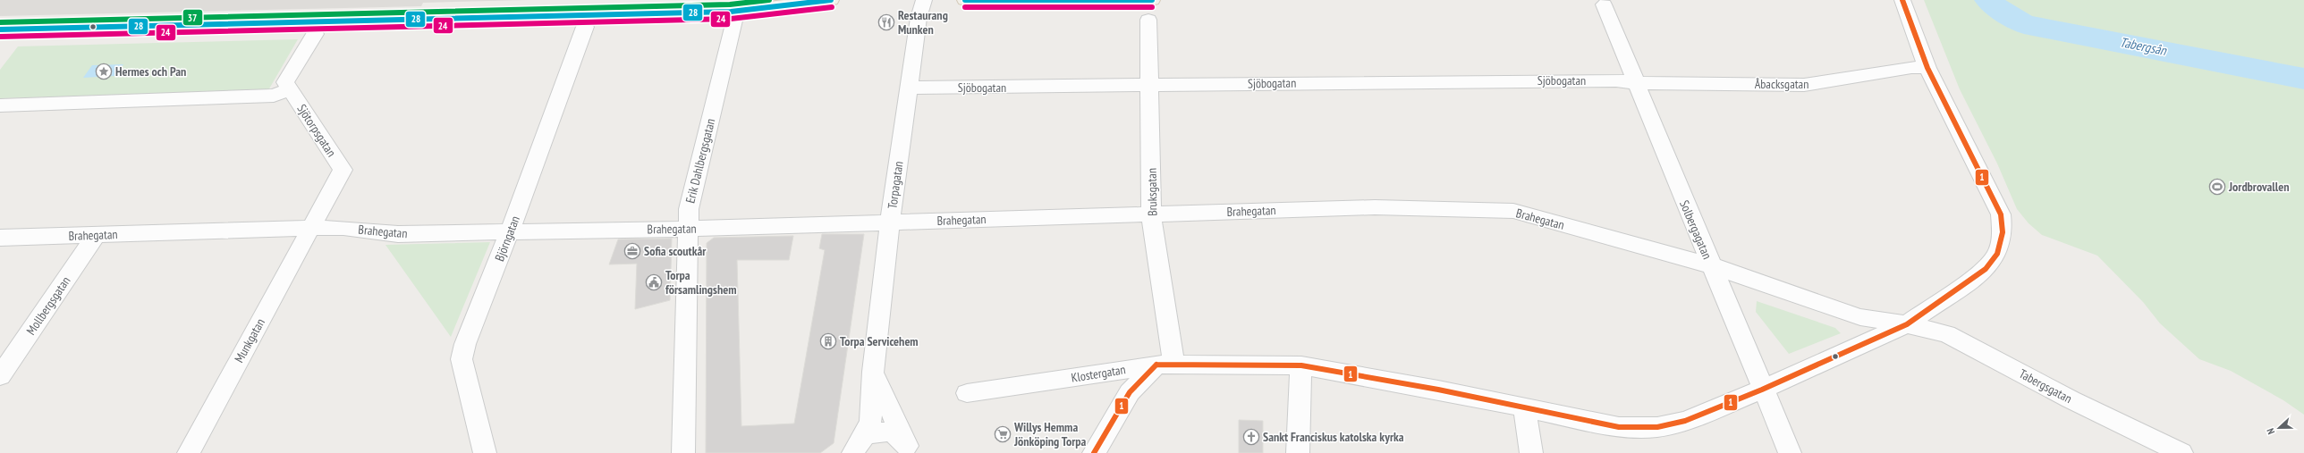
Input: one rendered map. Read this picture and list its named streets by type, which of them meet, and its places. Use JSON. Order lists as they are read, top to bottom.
{
  "streets": {
    "street": [
      "Sjöbogatan",
      "Åbacksgatan",
      "Sjötorpsgatan",
      "Erik Dahlbergsgatan",
      "Torpagatan",
      "Bruksgatan",
      "Brahegatan",
      "Solbergagatan",
      "Björngatan",
      "Mollbergsgatan",
      "Munkgatan",
      "Klostergatan",
      "Tabergsgatan"
    ]
  },
  "crossings": [
    ["Sjöbogatan", "Åbacksgatan"],
    ["Sjöbogatan", "Torpagatan"],
    ["Sjöbogatan", "Bruksgatan"],
    ["Sjöbogatan", "Solbergagatan"],
    ["Åbacksgatan", "Solbergagatan"],
    ["Åbacksgatan", "Klostergatan"],
    ["Sjötorpsgatan", "Brahegatan"],
    ["Sjötorpsgatan", "Munkgatan"],
    ["Erik Dahlbergsgatan", "Brahegatan"],
    ["Torpagatan", "Brahegatan"],
    ["Bruksgatan", "Brahegatan"],
    ["Bruksgatan", "Klostergatan"],
    ["Brahegatan", "Solbergagatan"],
    ["Brahegatan", "Björngatan"],
    ["Brahegatan", "Mollbergsgatan"],
    ["Brahegatan", "Munkgatan"],
    ["Brahegatan", "Klostergatan"],
    ["Brahegatan", "Tabergsgatan"],
    ["Solbergagatan", "Klostergatan"],
    ["Klostergatan", "Tabergsgatan"]
  ],
  "water": ["Tabergsån"],
  "places": {
    "restaurant": ["Restaurang Munken"],
    "place": ["Hermes och Pan"],
    "sports": ["Jordbrovallen"],
    "office": ["Sofia scoutkår"],
    "public building": ["Torpa församlingshem"],
    "building": ["Torpa Servicehem"],
    "supermarket": ["Willys Hemma Jönköping Torpa"],
    "church": ["Sankt Franciskus katolska kyrka"]
  },
  "lines": [
    "transit line 1",
    "transit line 28",
    "transit line 37",
    "transit line 24"
  ],
  "north": "left"
}
